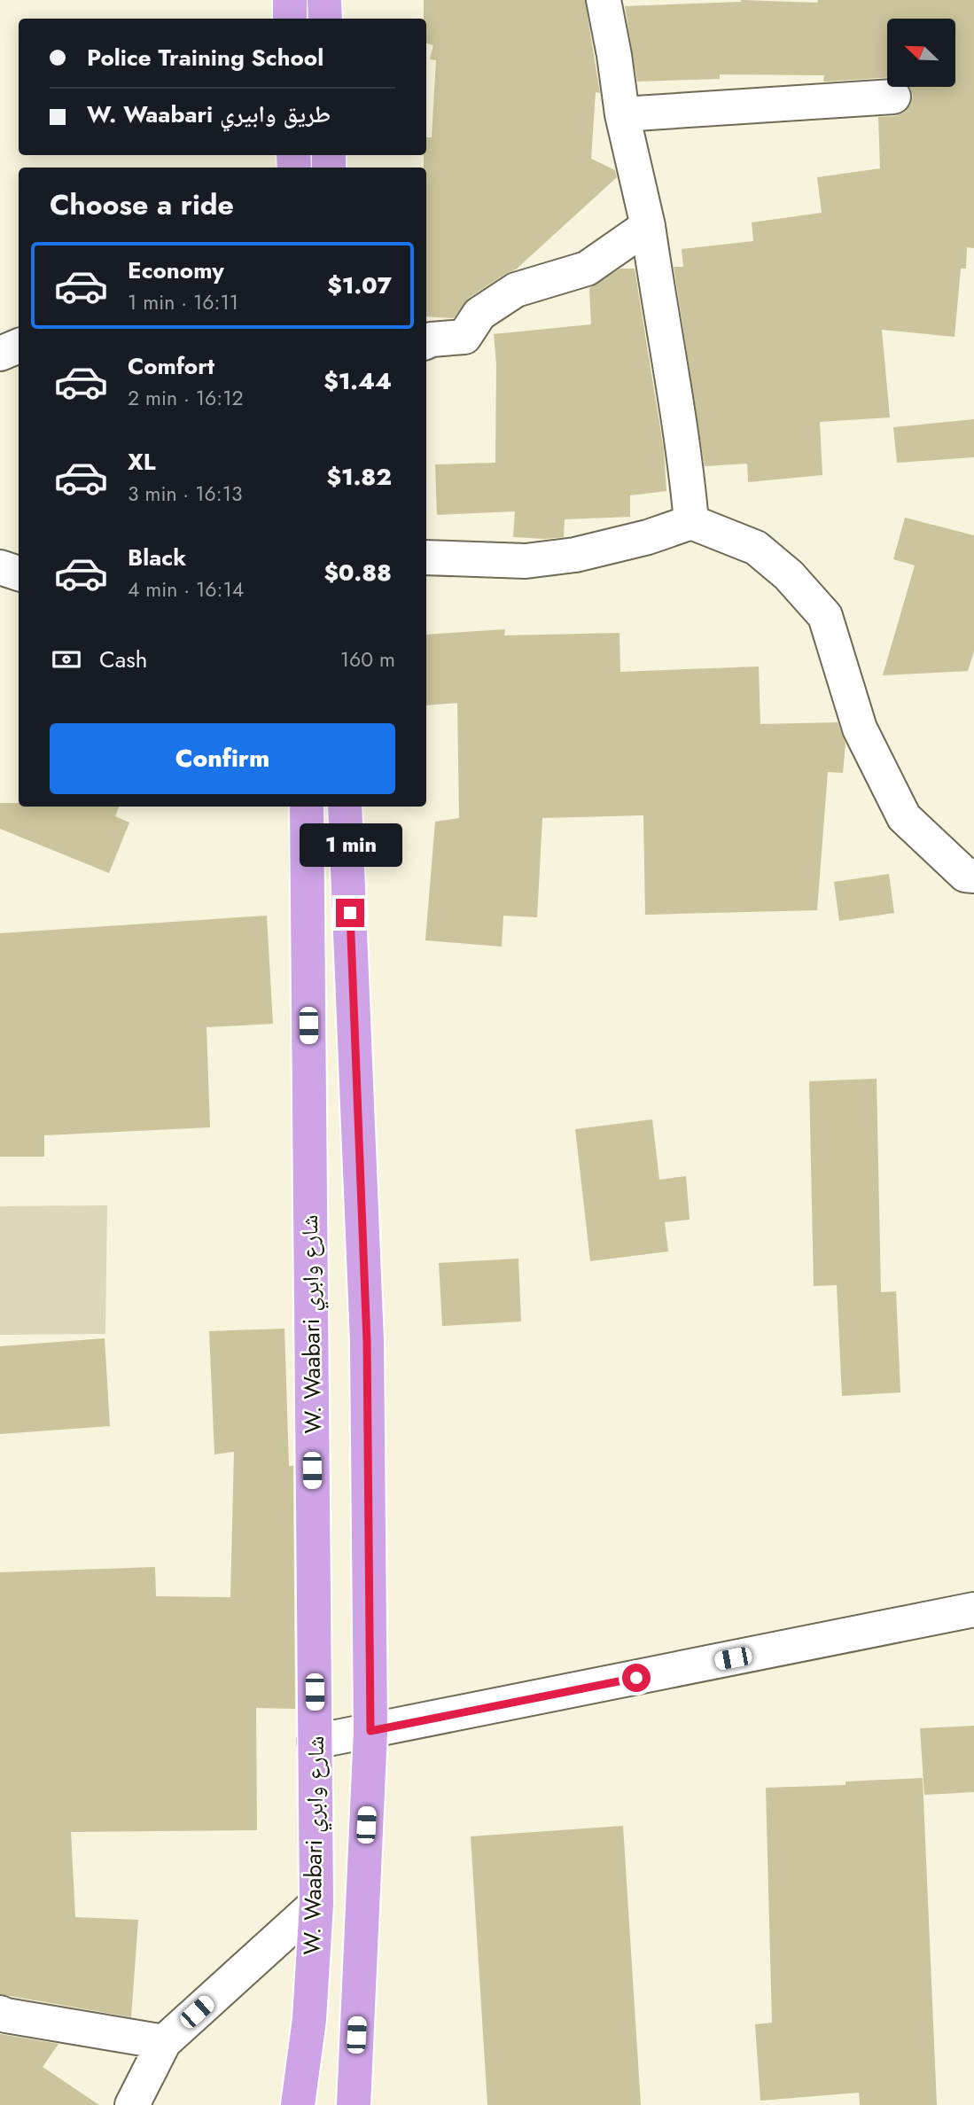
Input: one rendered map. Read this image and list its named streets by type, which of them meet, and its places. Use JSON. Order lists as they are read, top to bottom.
{
  "streets": {
    "main road": ["W. Waabari شارع وابري"]
  },
  "north": "top left",
  "page": {
    "banner": ["Police Training School", "W. Waabari طريق وابيري"],
    "heading": "Choose a ride",
    "list": [
      {
        "name": "Economy",
        "note": "1 min · 16:11",
        "value": "$1.07"
      },
      {
        "name": "Comfort",
        "note": "2 min · 16:12",
        "value": "$1.44"
      },
      {
        "name": "XL",
        "note": "3 min · 16:13",
        "value": "$1.82"
      },
      {
        "name": "Black",
        "note": "4 min · 16:14",
        "value": "$0.88"
      }
    ],
    "pay": ["Cash", "160 m"],
    "buttons": "Confirm",
    "bubble": "1 min"
  }
}
